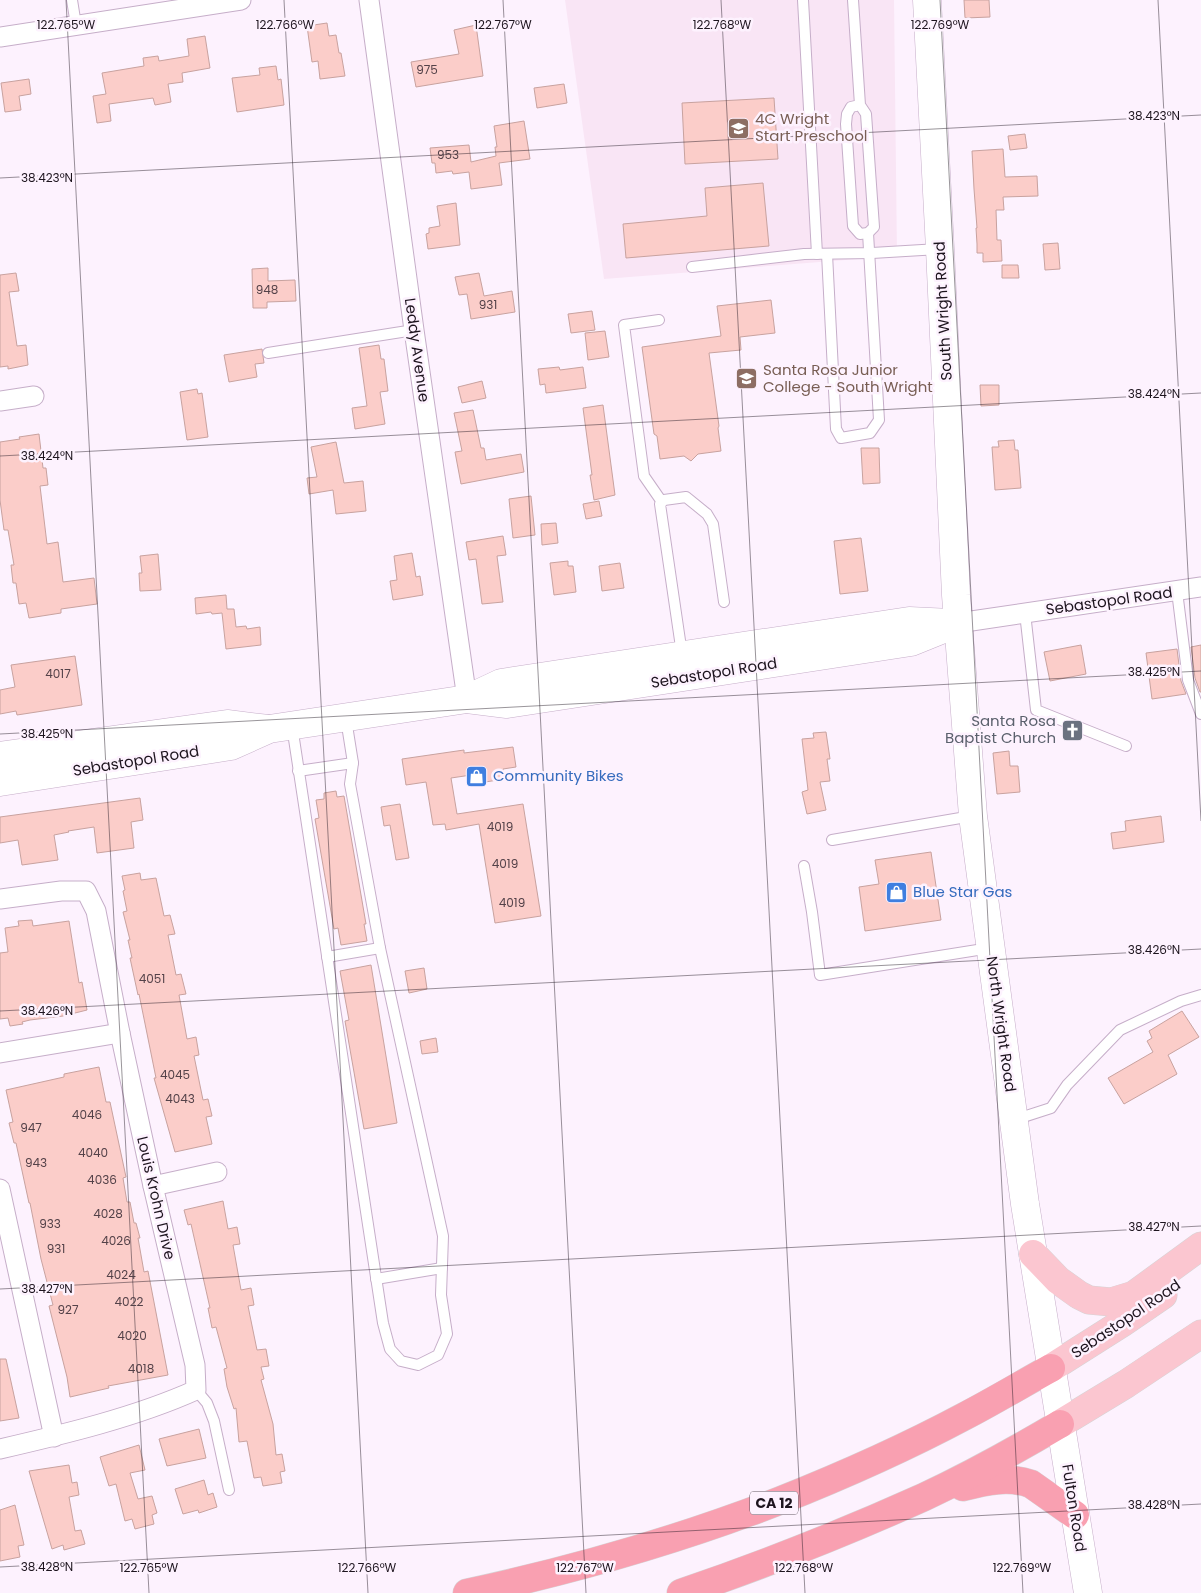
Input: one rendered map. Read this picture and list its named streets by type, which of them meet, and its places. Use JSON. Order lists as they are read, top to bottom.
{
  "streets": {
    "highway": ["CA 12"],
    "main road": [
      "South Wright Road",
      "Sebastopol Road",
      "North Wright Road",
      "Fulton Road"
    ],
    "street": ["Leddy Avenue", "Louis Krohn Drive"]
  },
  "crossings": [
    ["South Wright Road", "Sebastopol Road"],
    ["South Wright Road", "North Wright Road"],
    ["Leddy Avenue", "Sebastopol Road"],
    ["Sebastopol Road", "North Wright Road"],
    ["Sebastopol Road", "CA 12"],
    ["North Wright Road", "CA 12"],
    ["North Wright Road", "Fulton Road"]
  ],
  "places": {
    "school or university": ["4C Wright Start Preschool", "Santa Rosa Junior College - South Wright"],
    "church": ["Santa Rosa Baptist Church"],
    "shop": ["Community Bikes", "Blue Star Gas"]
  },
  "house_numbers": [
    "975",
    "953",
    "948",
    "931",
    "4017",
    "4019",
    "4019",
    "4019",
    "4051",
    "4045",
    "4043",
    "4046",
    "947",
    "4040",
    "943",
    "4036",
    "4028",
    "933",
    "4026",
    "931",
    "4024",
    "4022",
    "927",
    "4020",
    "4018"
  ],
  "coordinates": [
    "122.765°W",
    "122.766°W",
    "122.767°W",
    "122.768°W",
    "122.769°W",
    "38.423°N",
    "38.424°N",
    "38.425°N",
    "38.426°N",
    "38.427°N",
    "38.428°N"
  ]
}
